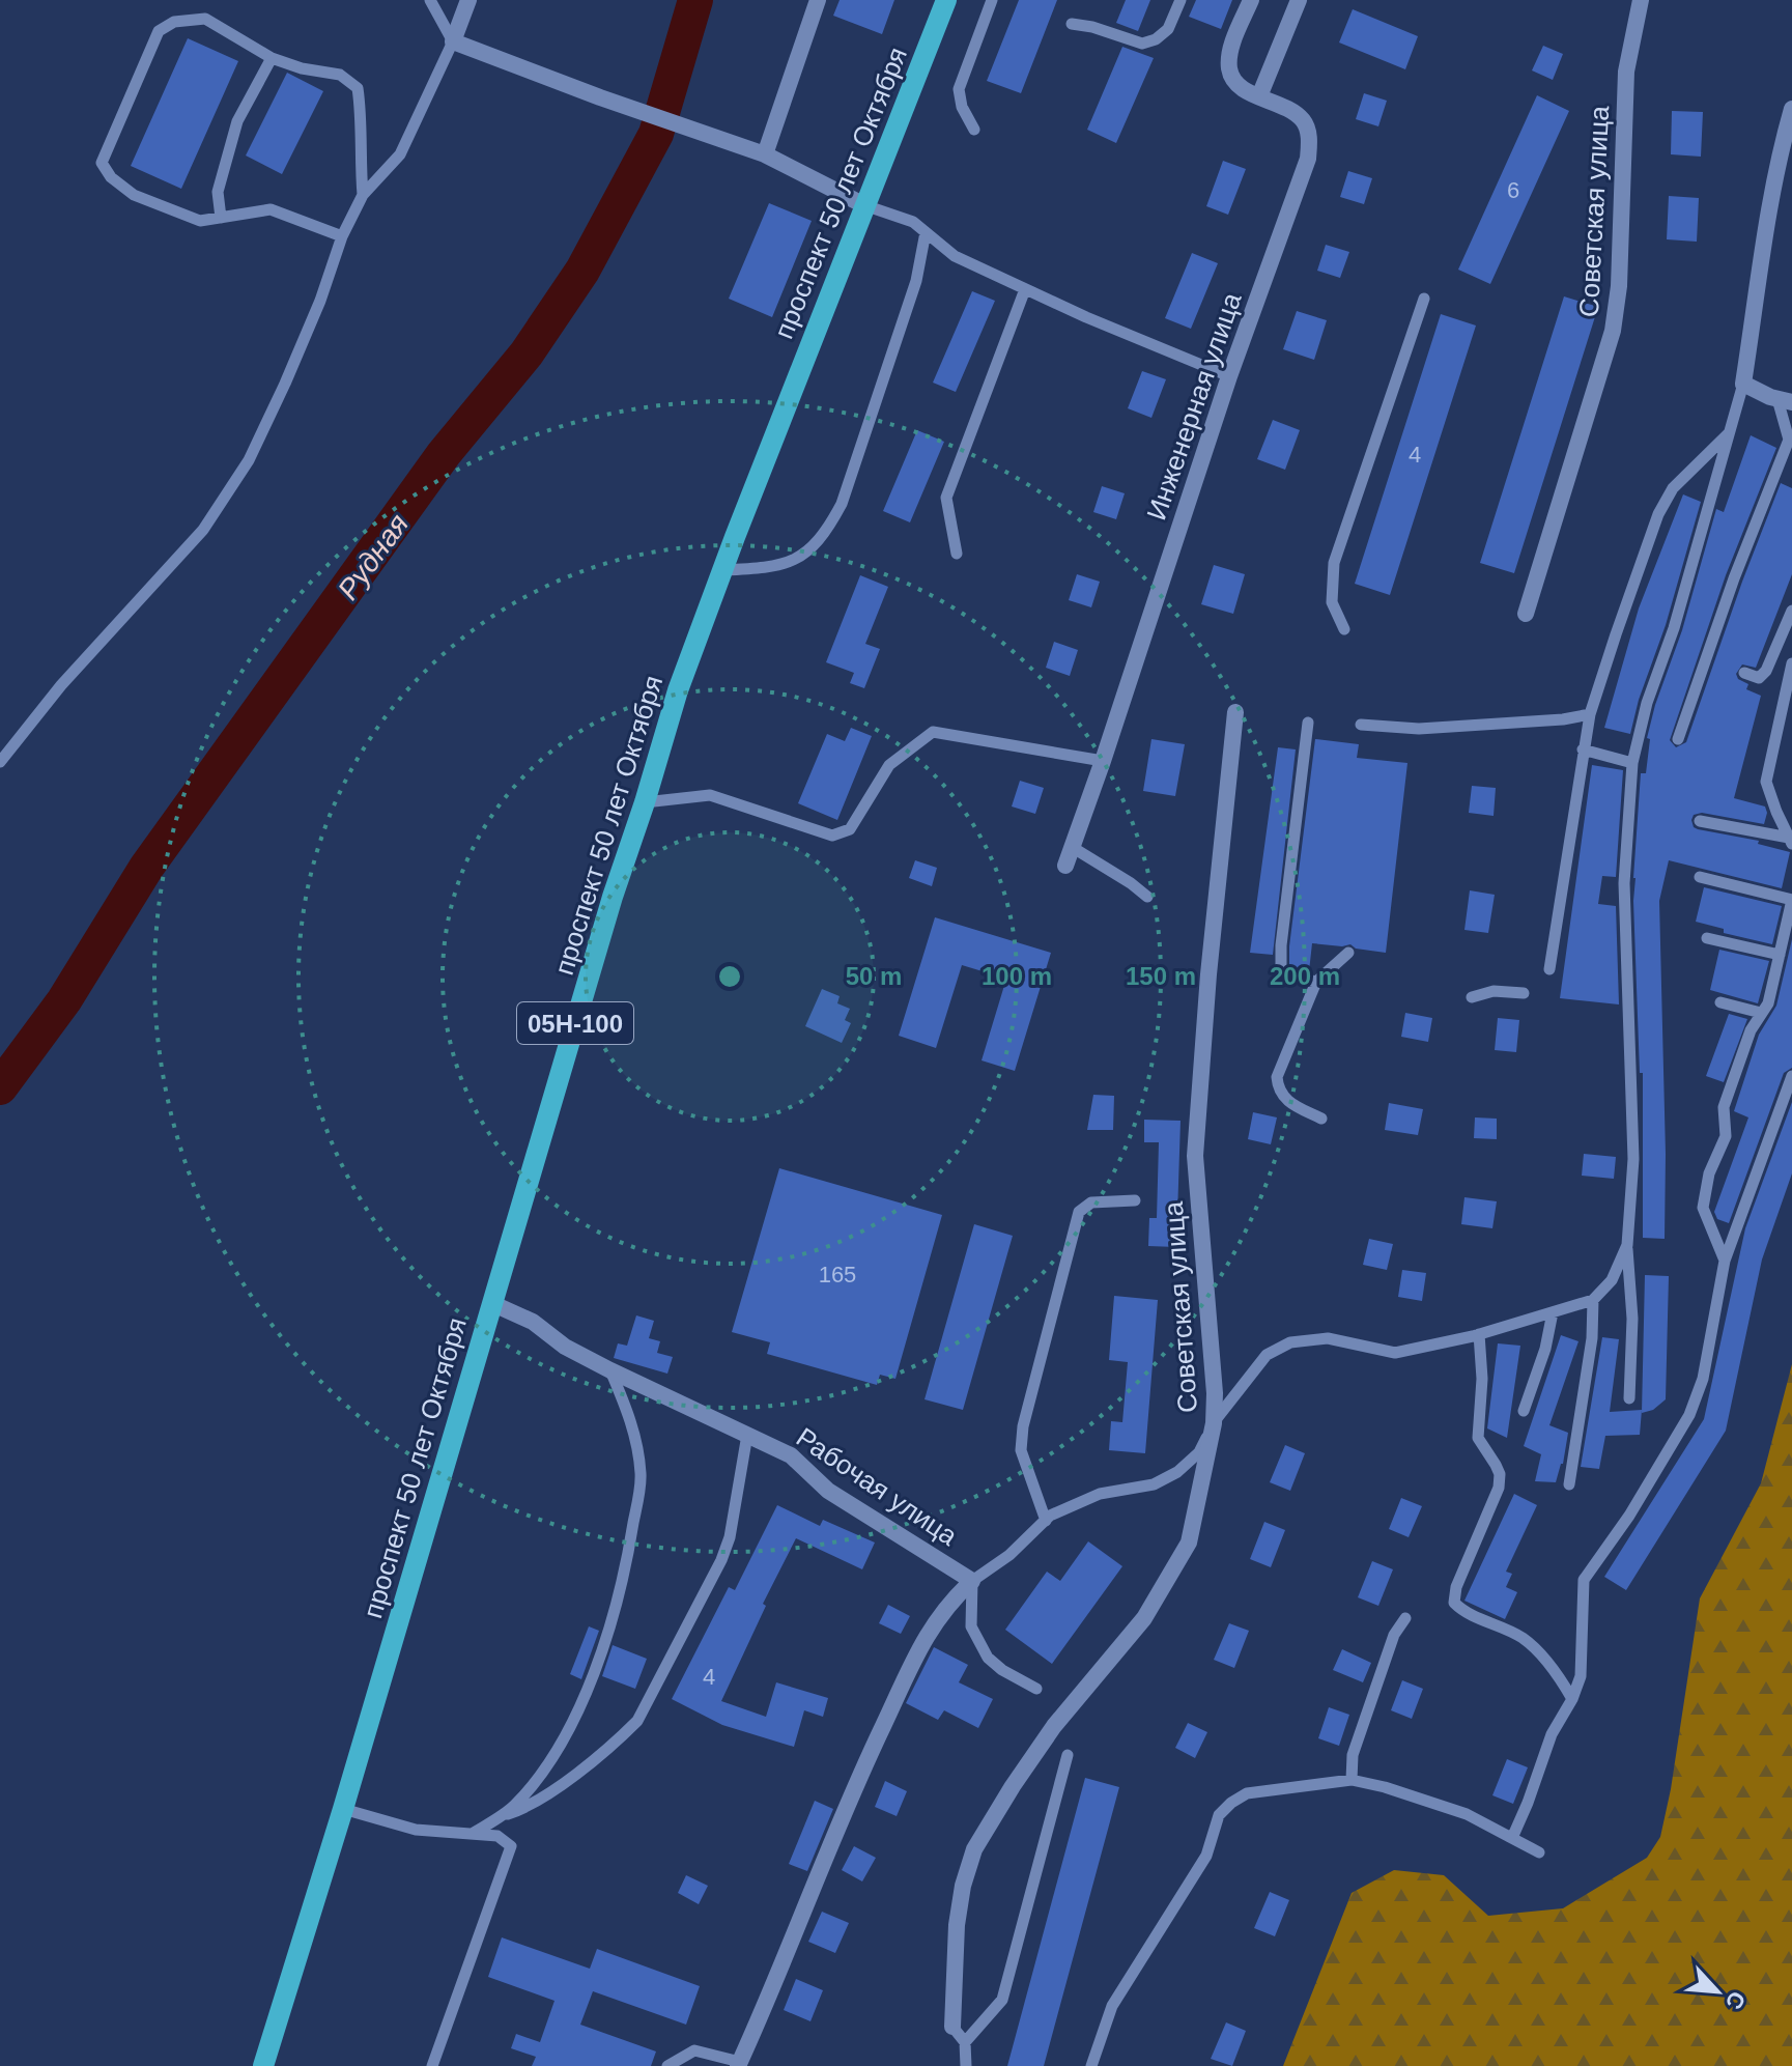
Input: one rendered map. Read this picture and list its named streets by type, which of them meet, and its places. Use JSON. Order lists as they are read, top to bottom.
{
  "streets": {
    "main road": ["проспект 50 лет Октября", "05Н-100"],
    "street": ["Советская улица", "Инженерная улица", "Рабочая улица"]
  },
  "crossings": [
    ["проспект 50 лет Октября", "Рабочая улица"]
  ],
  "water": ["Рудная"],
  "house_numbers": [
    "6",
    "4",
    "165",
    "4"
  ],
  "north": "bottom right",
  "rings": [
    "50 m",
    "100 m",
    "150 m",
    "200 m"
  ]
}
